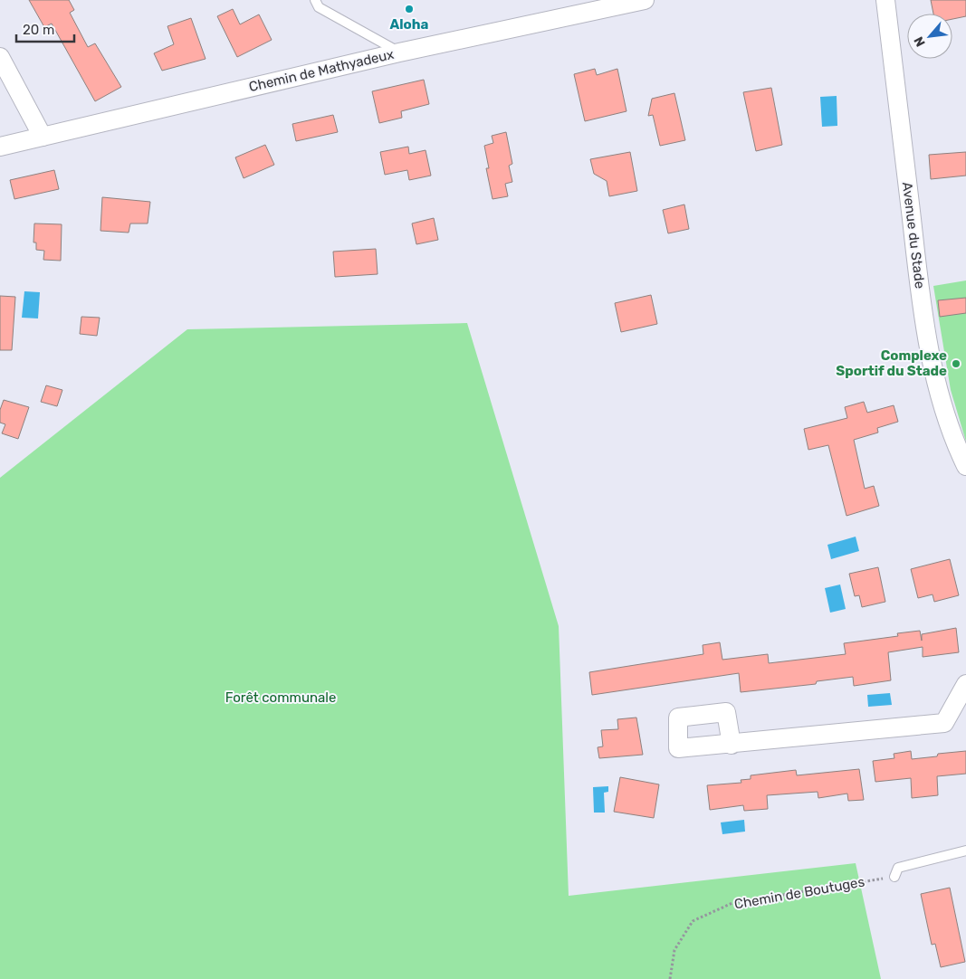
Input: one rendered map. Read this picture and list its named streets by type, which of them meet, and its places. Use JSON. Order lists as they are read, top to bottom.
{
  "streets": {
    "street": ["Chemin de Mathyadeux", "Avenue du Stade"],
    "path": ["Chemin de Boutuges"]
  },
  "parks": ["Forêt communale"],
  "places": ["Aloha", "Complexe Sportif du Stade"],
  "scale_bar": "20 m",
  "north": "bottom left"
}
